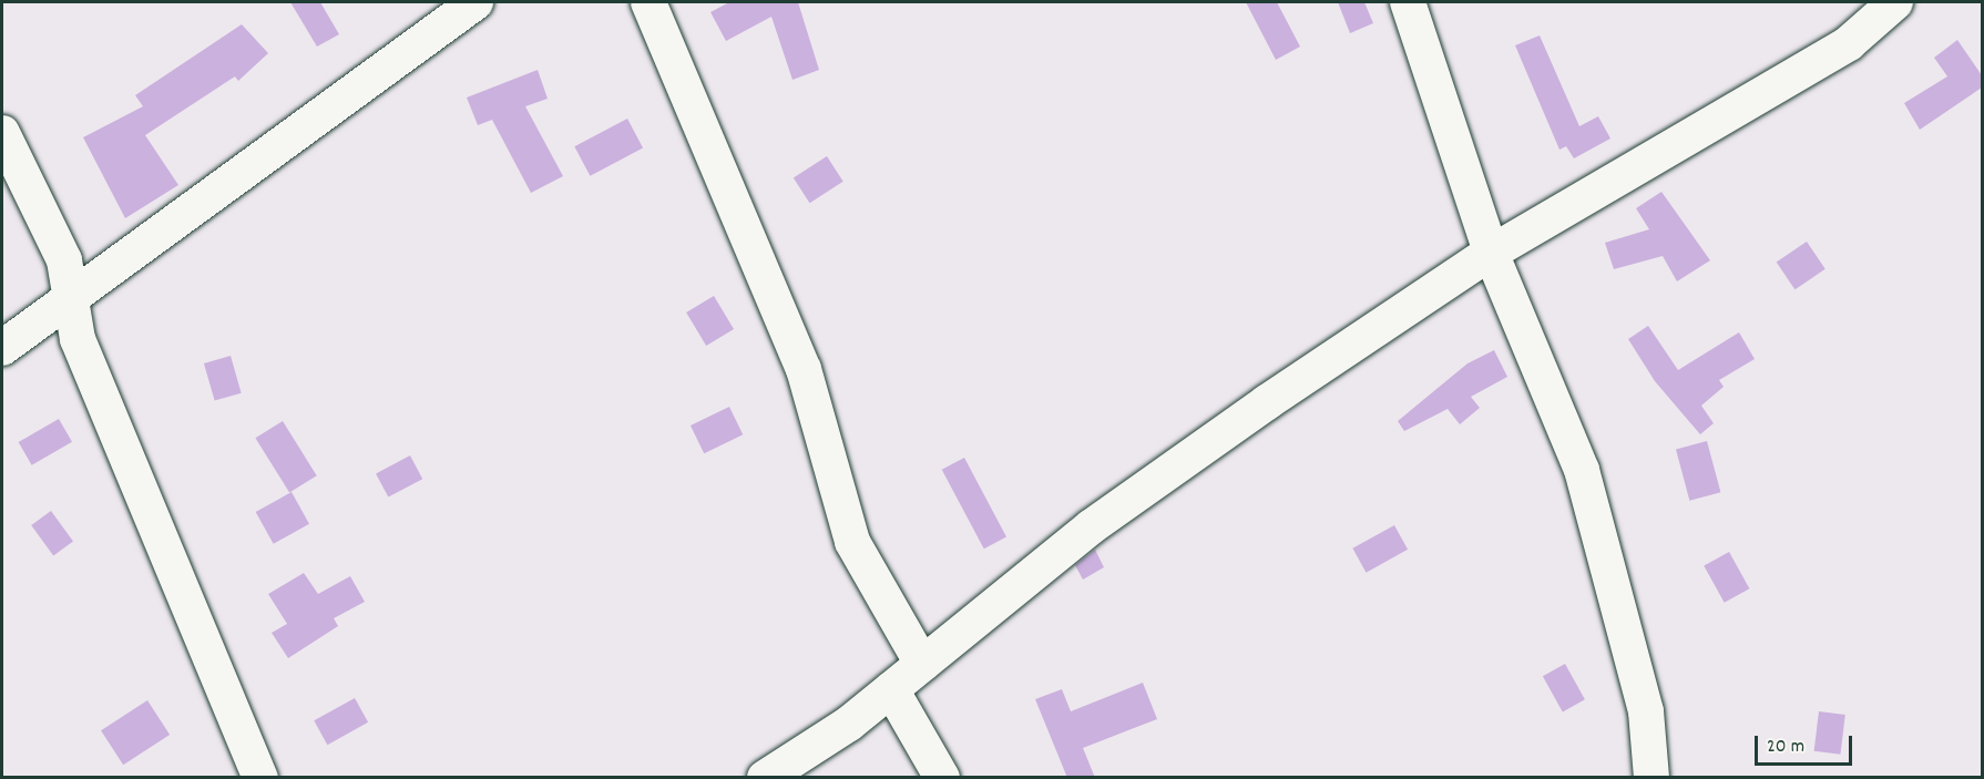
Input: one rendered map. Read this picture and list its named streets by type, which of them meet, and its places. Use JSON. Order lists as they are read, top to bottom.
{
  "scale_bar": "20 m"
}
